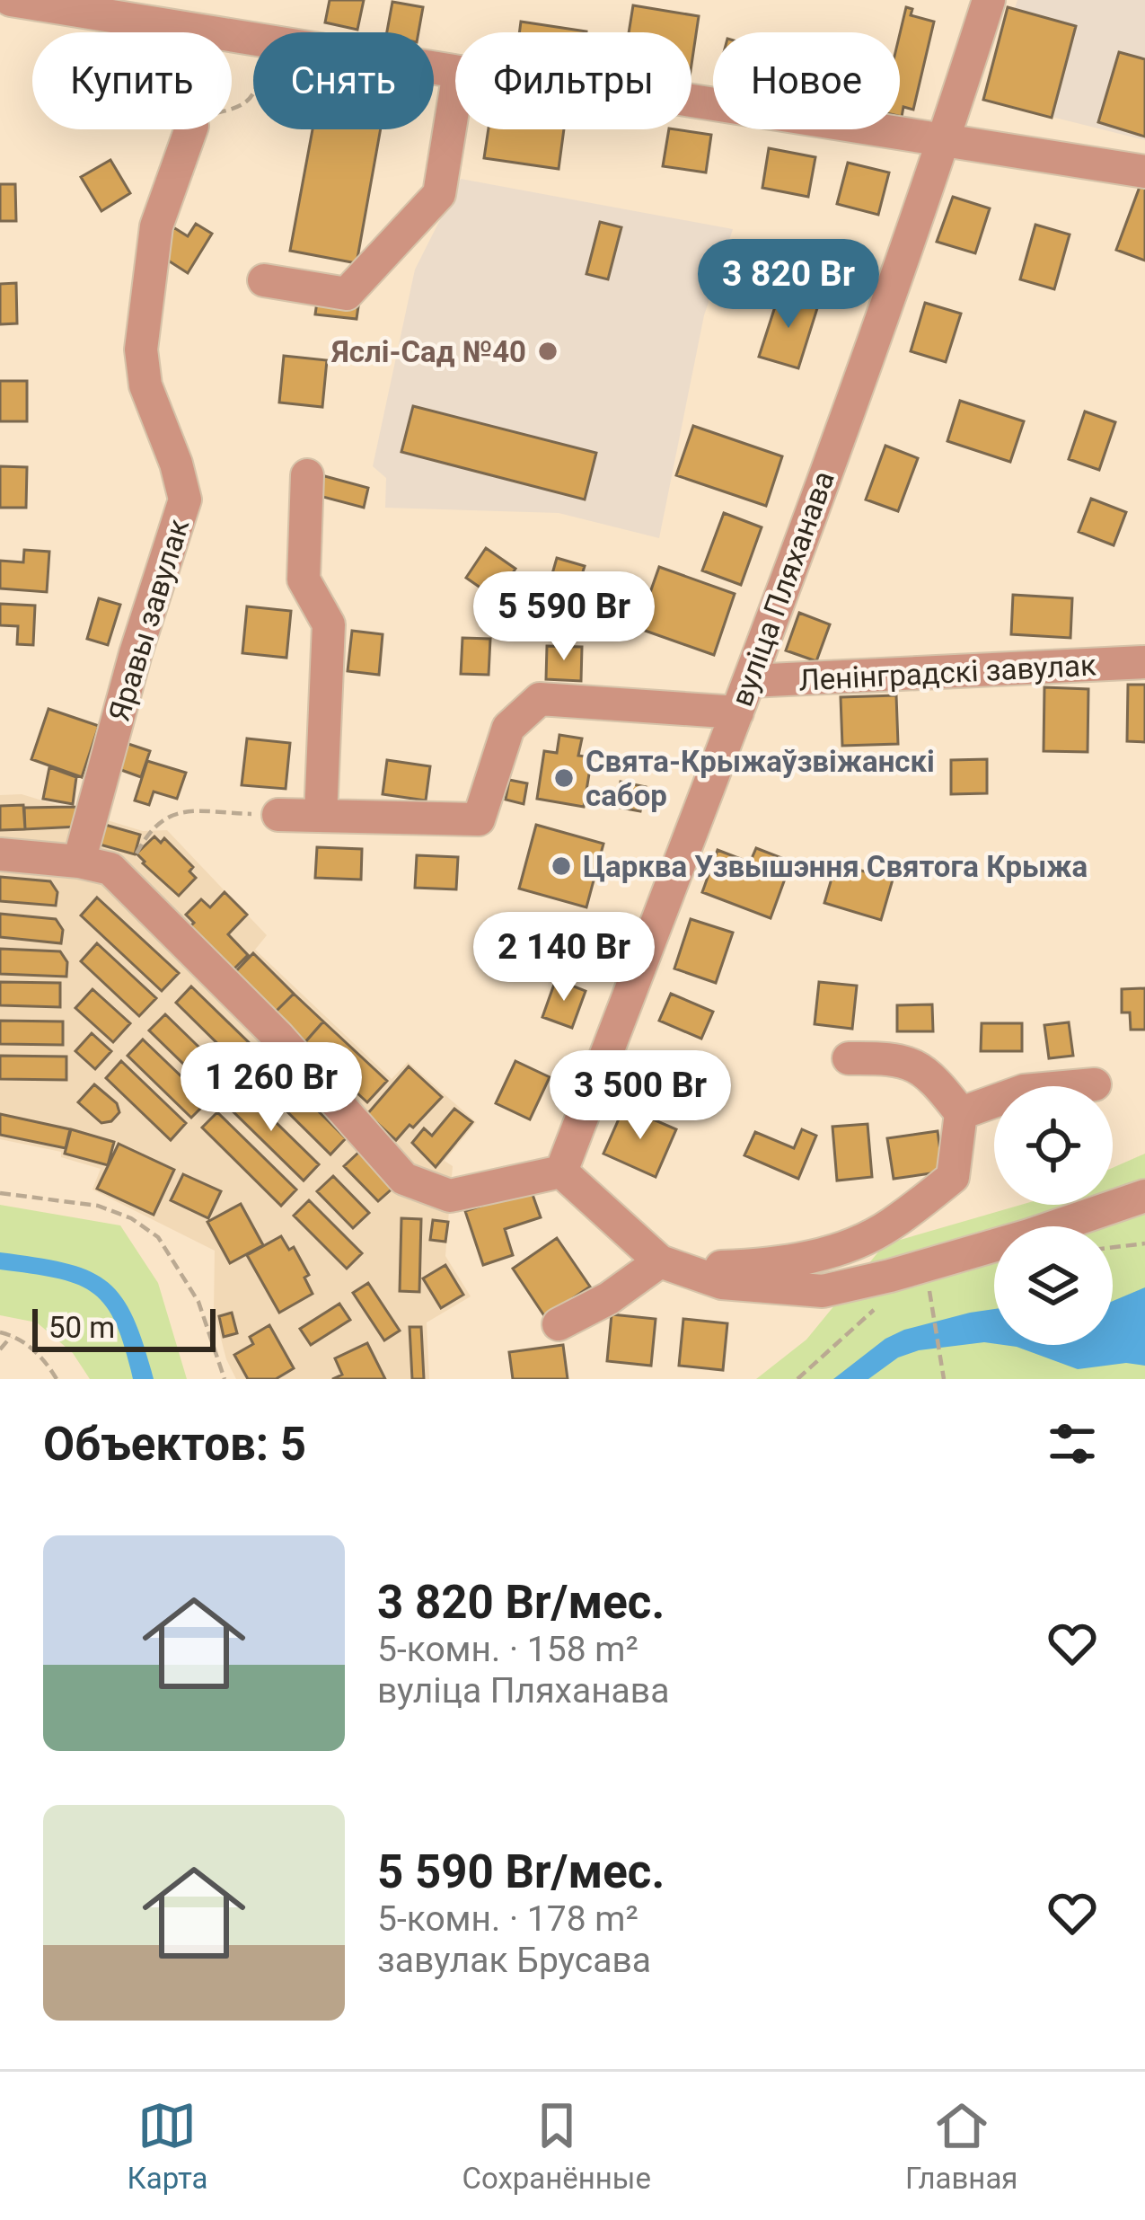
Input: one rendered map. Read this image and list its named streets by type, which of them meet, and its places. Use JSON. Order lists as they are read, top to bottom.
{
  "streets": {
    "street": ["вуліца Пляханава", "Яравы завулак", "Ленінградскі завулак"]
  },
  "crossings": [
    ["вуліца Пляханава", "Ленінградскі завулак"]
  ],
  "places": ["Яслі-Сад №40", "Свята-Крыжаўзвіжанскі сабор", "Царква Узвышэння Святога Крыжа"],
  "scale_bar": "50 m",
  "page": {
    "chip": [
      "Купить",
      "Снять",
      "Фильтры",
      "Новое"
    ],
    "price": [
      "3 820 Br",
      "5 590 Br",
      "2 140 Br",
      "1 260 Br",
      "3 500 Br"
    ],
    "scale": "50 m",
    "heading": "Объектов: 5",
    "list": [
      {
        "name": "3 820 Br/мес.",
        "note": "5-комн. · 158 m² · вуліца Пляханава"
      },
      {
        "name": "5 590 Br/мес.",
        "note": "5-комн. · 178 m² · завулак Брусава"
      }
    ],
    "tabs": ["Карта", "Сохранённые", "Главная"]
  }
}
